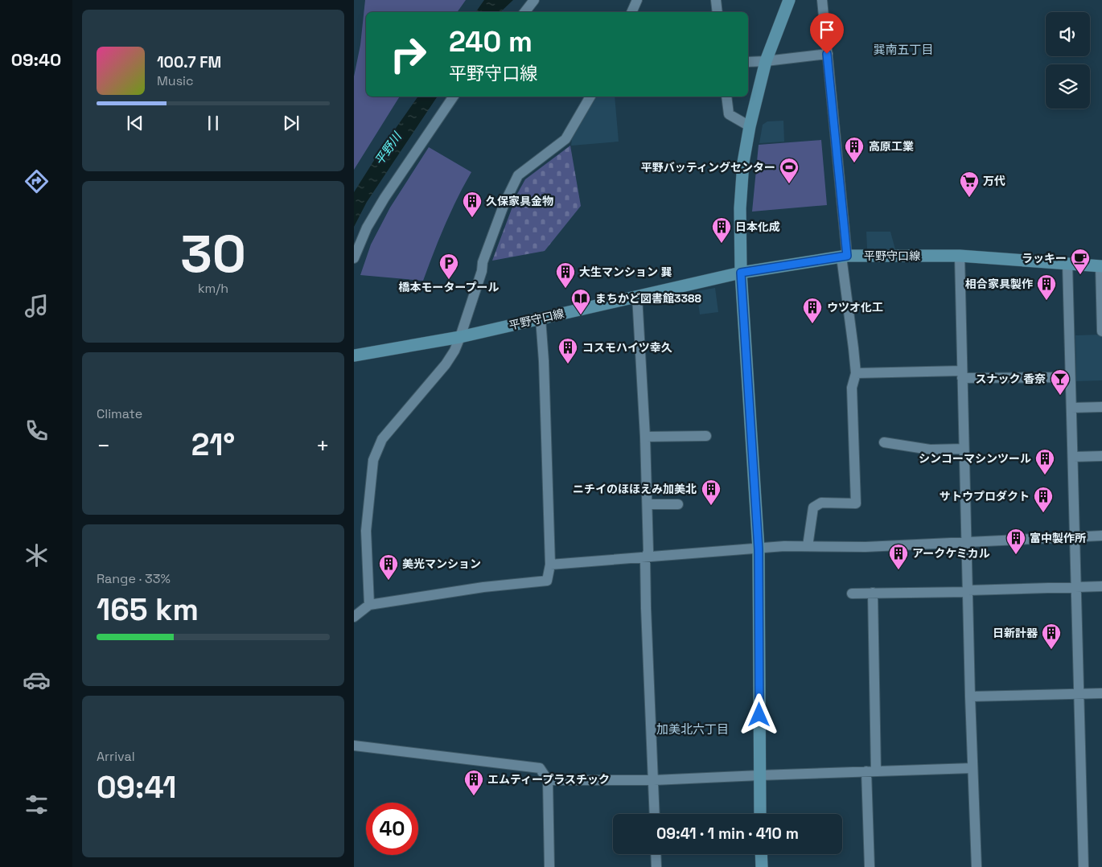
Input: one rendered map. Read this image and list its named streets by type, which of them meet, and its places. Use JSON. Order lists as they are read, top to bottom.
{
  "streets": {
    "street": ["平野守口線"]
  },
  "districts": ["巽南五丁目", "加美北六丁目"],
  "water": ["平野川"],
  "places": {
    "building": [
      "高原工業",
      "久保家具金物",
      "日本化成",
      "大生マンション 巽",
      "相合家具製作",
      "ウツオ化工",
      "コスモハイツ幸久",
      "シンコーマシンツール",
      "ニチイのほほえみ加美北",
      "サトウプロダクト",
      "富中製作所",
      "アークケミカル",
      "美光マンション",
      "日新計器",
      "エムティープラスチック"
    ],
    "sports": ["平野バッティングセンター"],
    "supermarket": ["万代"],
    "cafe": ["ラッキー"],
    "parking": ["橋本モータープール"],
    "library": ["まちかど図書館3388"],
    "bar": ["スナック 香奈"]
  },
  "page": {
    "tabs": "09:40",
    "turn": ["240 m", "平野守口線"],
    "song": ["100.7 FM", "Music"],
    "tile": [
      ["30", "km/h"],
      "Climate",
      ["Range · 33%", "165 km"],
      ["Arrival", "09:41"]
    ],
    "heat": ["−", "21°", "+"],
    "limit": "40",
    "trip": "09:41 · 1 min · 410 m"
  }
}
